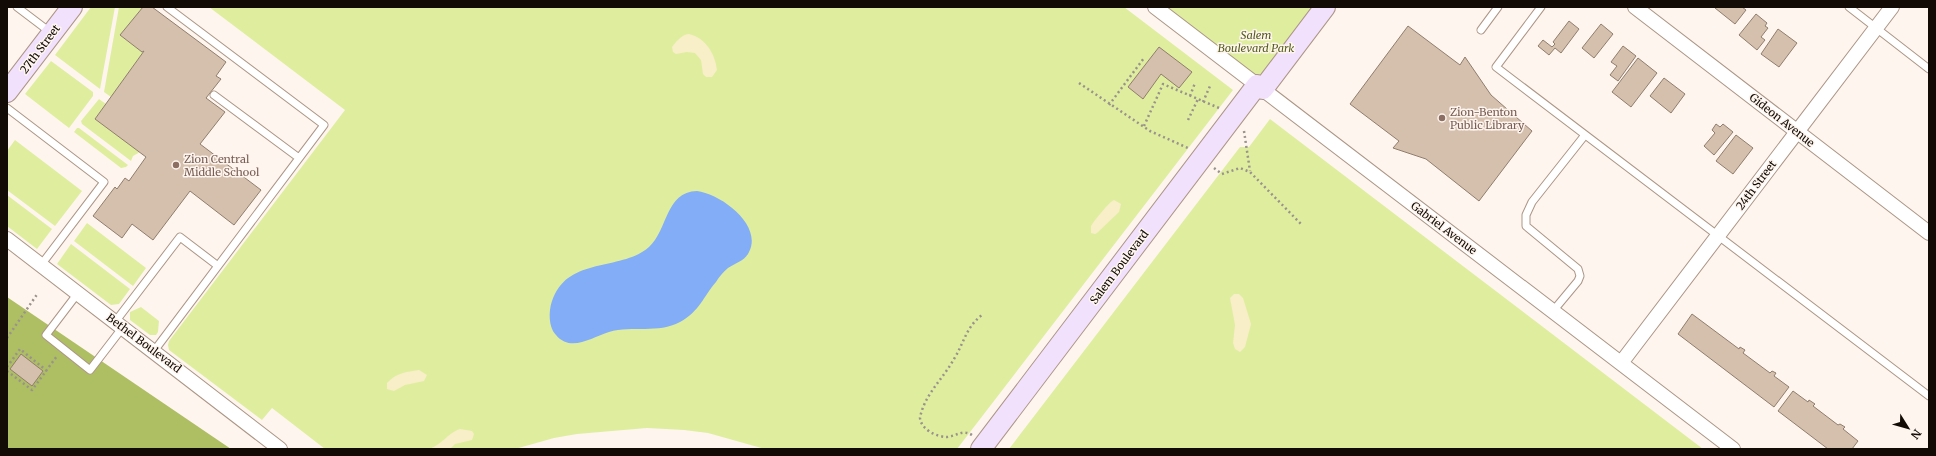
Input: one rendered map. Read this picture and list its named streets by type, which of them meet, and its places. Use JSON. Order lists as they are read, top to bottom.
{
  "streets": {
    "street": [
      "27th Street",
      "Gideon Avenue",
      "24th Street",
      "Gabriel Avenue",
      "Salem Boulevard",
      "Bethel Boulevard"
    ]
  },
  "crossings": [
    ["Gideon Avenue", "24th Street"],
    ["24th Street", "Gabriel Avenue"],
    ["Gabriel Avenue", "Salem Boulevard"]
  ],
  "parks": ["Salem Boulevard Park"],
  "places": ["Zion-Benton Public Library", "Zion Central Middle School"],
  "north": "bottom right"
}
